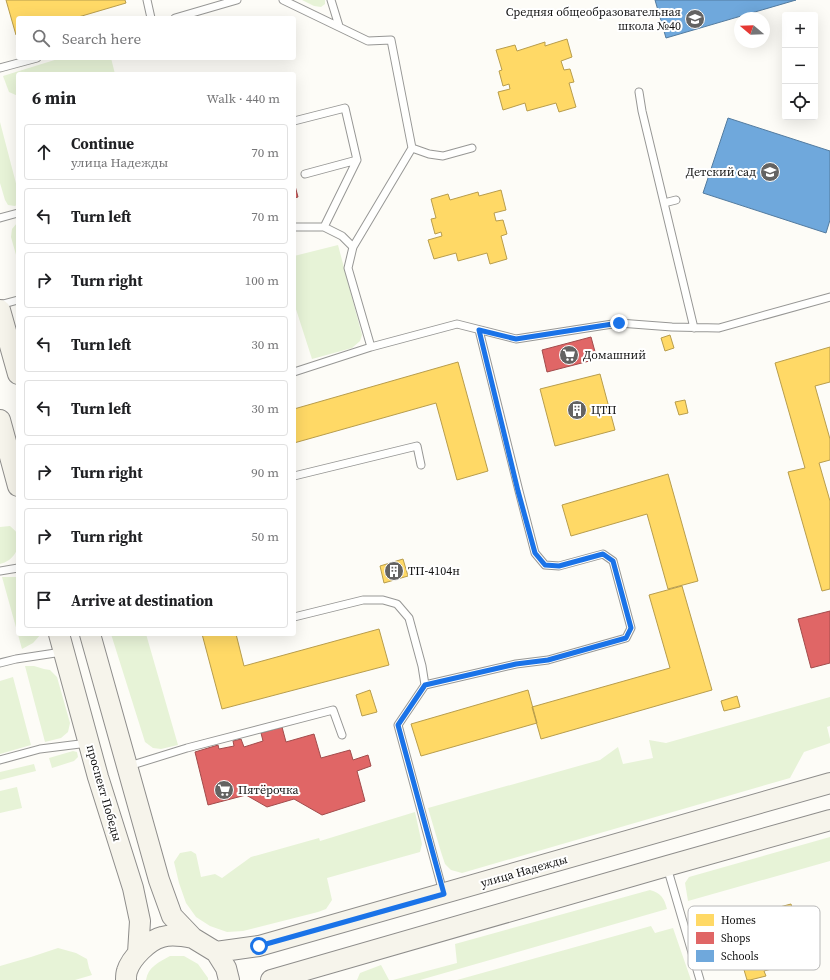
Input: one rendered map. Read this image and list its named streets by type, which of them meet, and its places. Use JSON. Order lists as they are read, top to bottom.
{
  "streets": {
    "main road": ["проспект Победы", "улица Надежды"]
  },
  "crossings": [
    ["проспект Победы", "улица Надежды"]
  ],
  "places": {
    "school or university": ["Средняя общеобразовательная школа №40", "Детский сад"],
    "supermarket": ["Домашний", "Пятёрочка"],
    "building": ["ЦТП", "ТП-4104н"]
  },
  "legend": ["Homes", "Shops", "Schools"],
  "north": "left",
  "page": {
    "map_buttons": ["+", "−"],
    "search": "Search here",
    "heading": ["6 min", "Walk · 440 m"],
    "list": [
      ["Continue", "улица Надежды", "70 m"],
      ["Turn left", "70 m"],
      ["Turn right", "100 m"],
      ["Turn left", "30 m"],
      ["Turn left", "30 m"],
      ["Turn right", "90 m"],
      ["Turn right", "50 m"],
      "Arrive at destination"
    ]
  }
}
